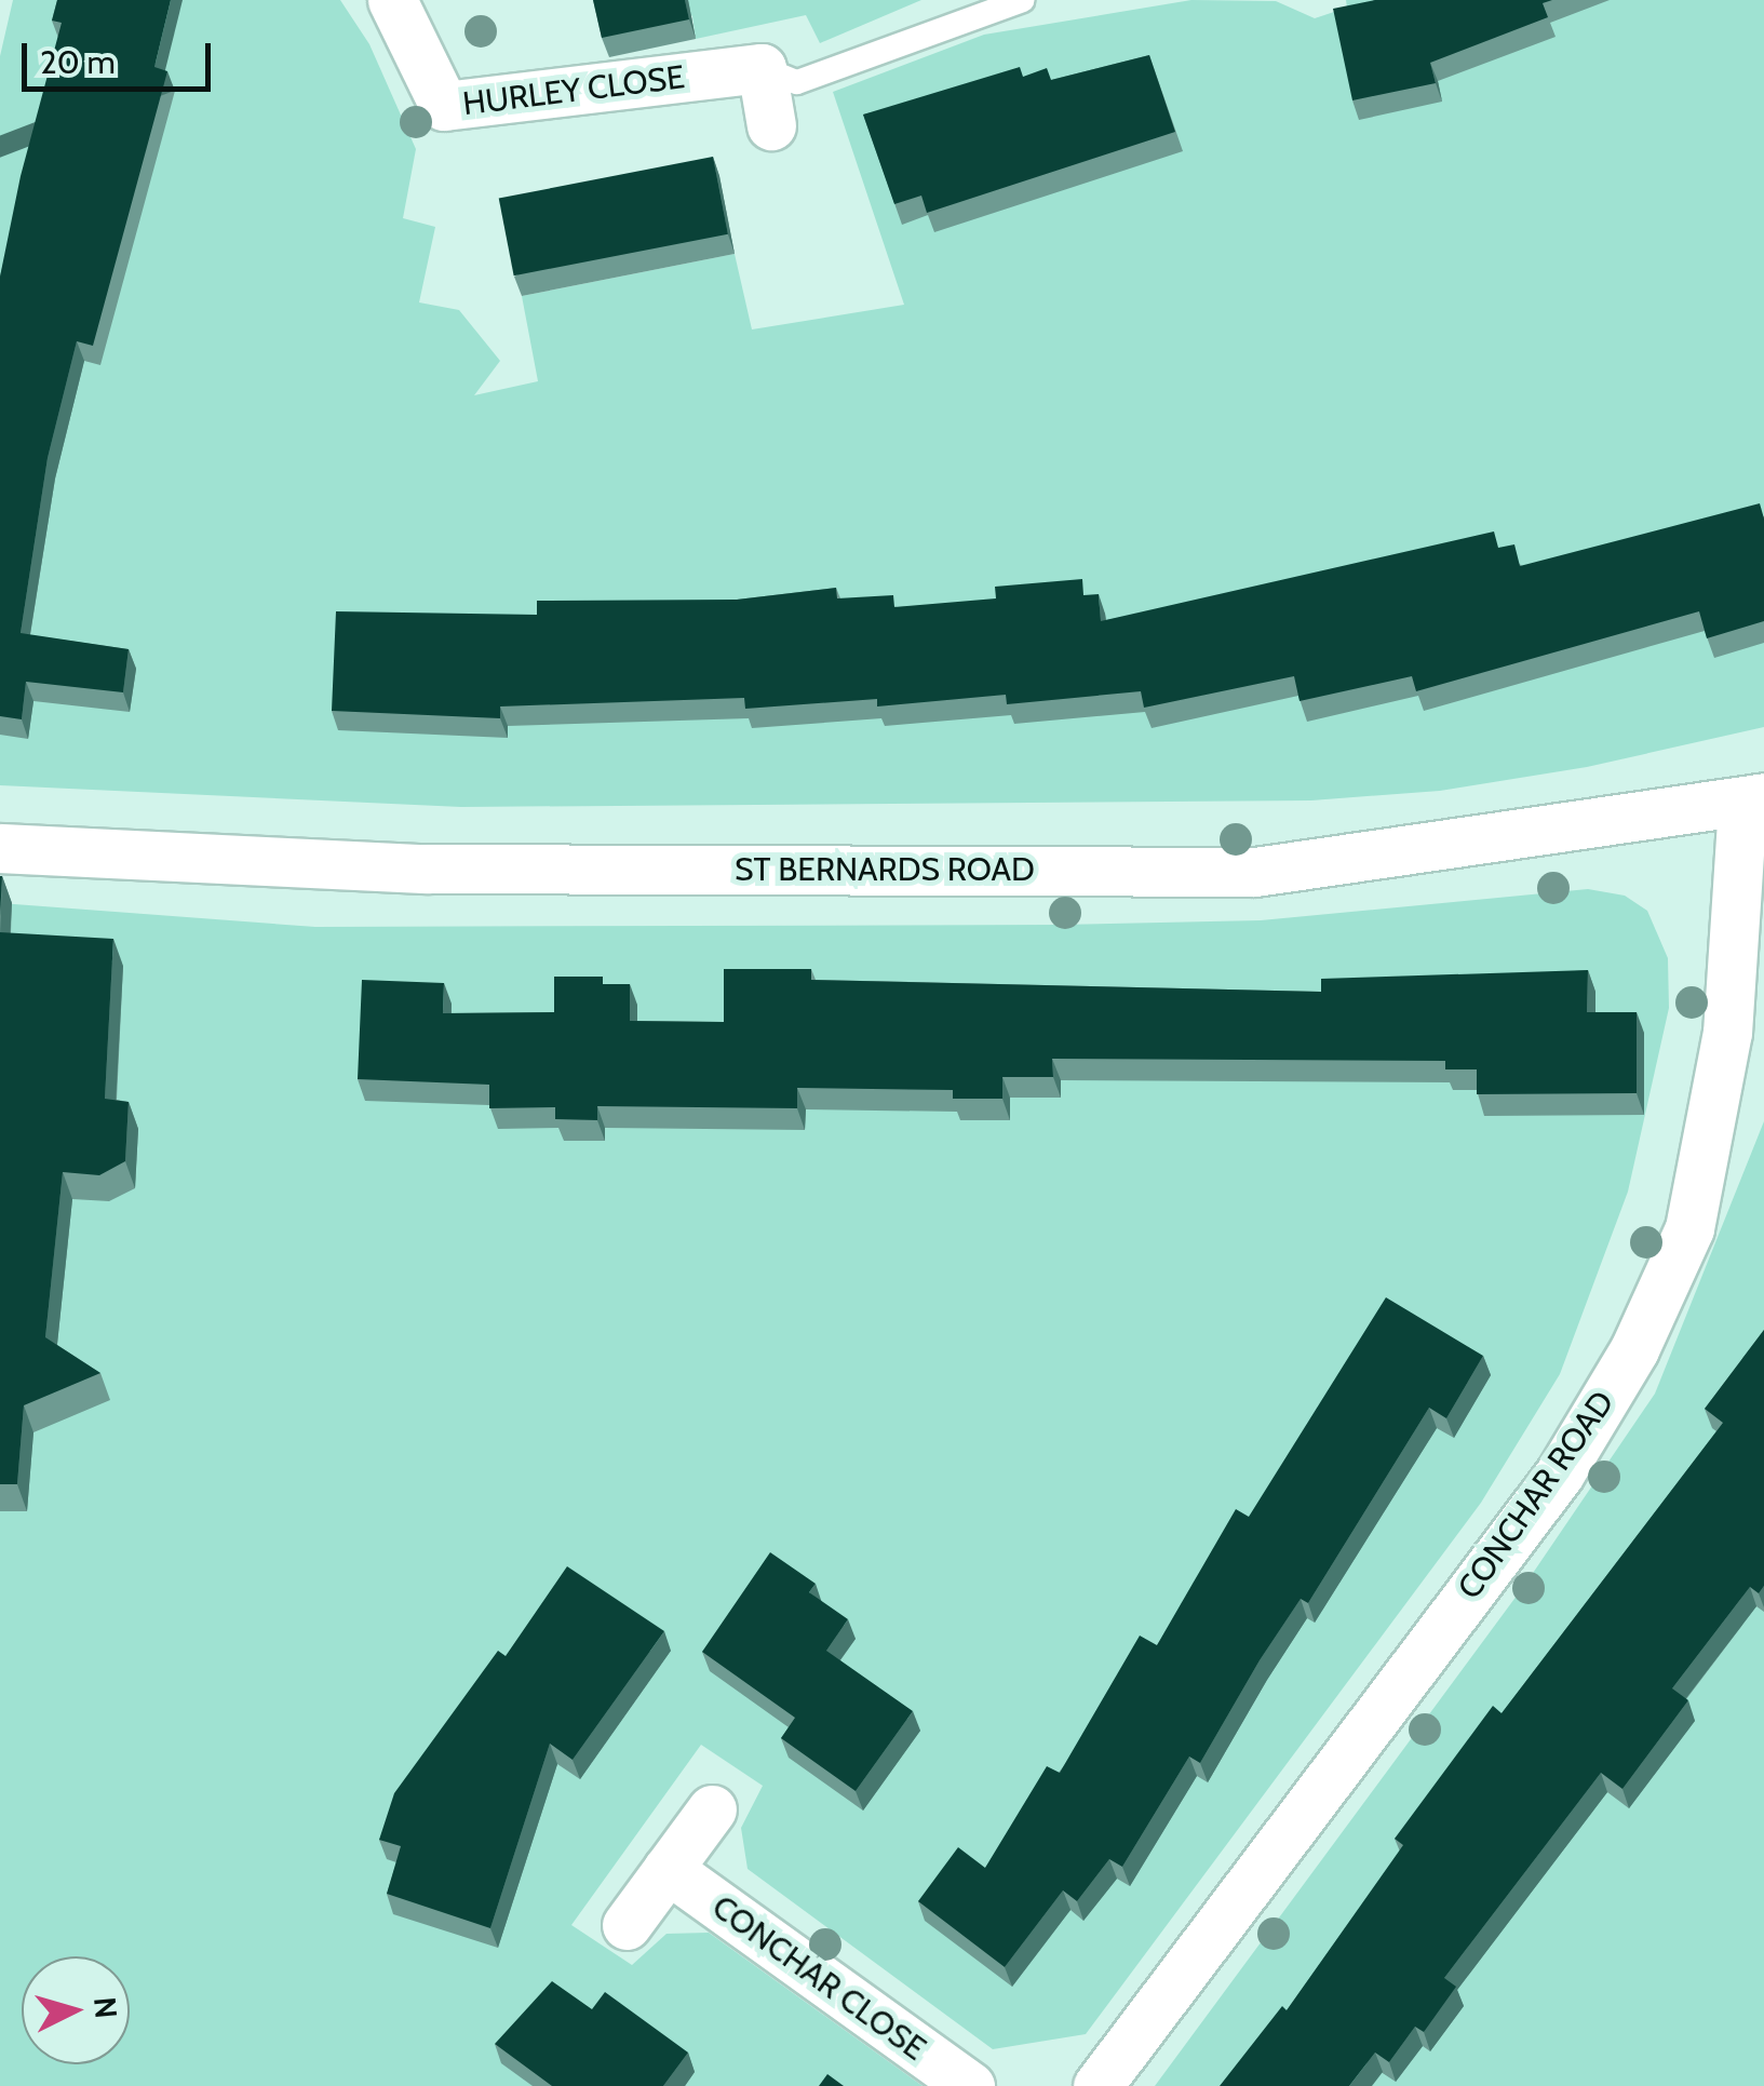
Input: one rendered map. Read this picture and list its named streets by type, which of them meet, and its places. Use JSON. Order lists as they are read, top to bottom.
{
  "streets": {
    "street": [
      "HURLEY CLOSE",
      "ST BERNARDS ROAD",
      "CONCHAR ROAD",
      "CONCHAR CLOSE"
    ]
  },
  "crossings": [
    ["ST BERNARDS ROAD", "CONCHAR ROAD"]
  ],
  "scale_bar": "20 m",
  "north": "right"
}
